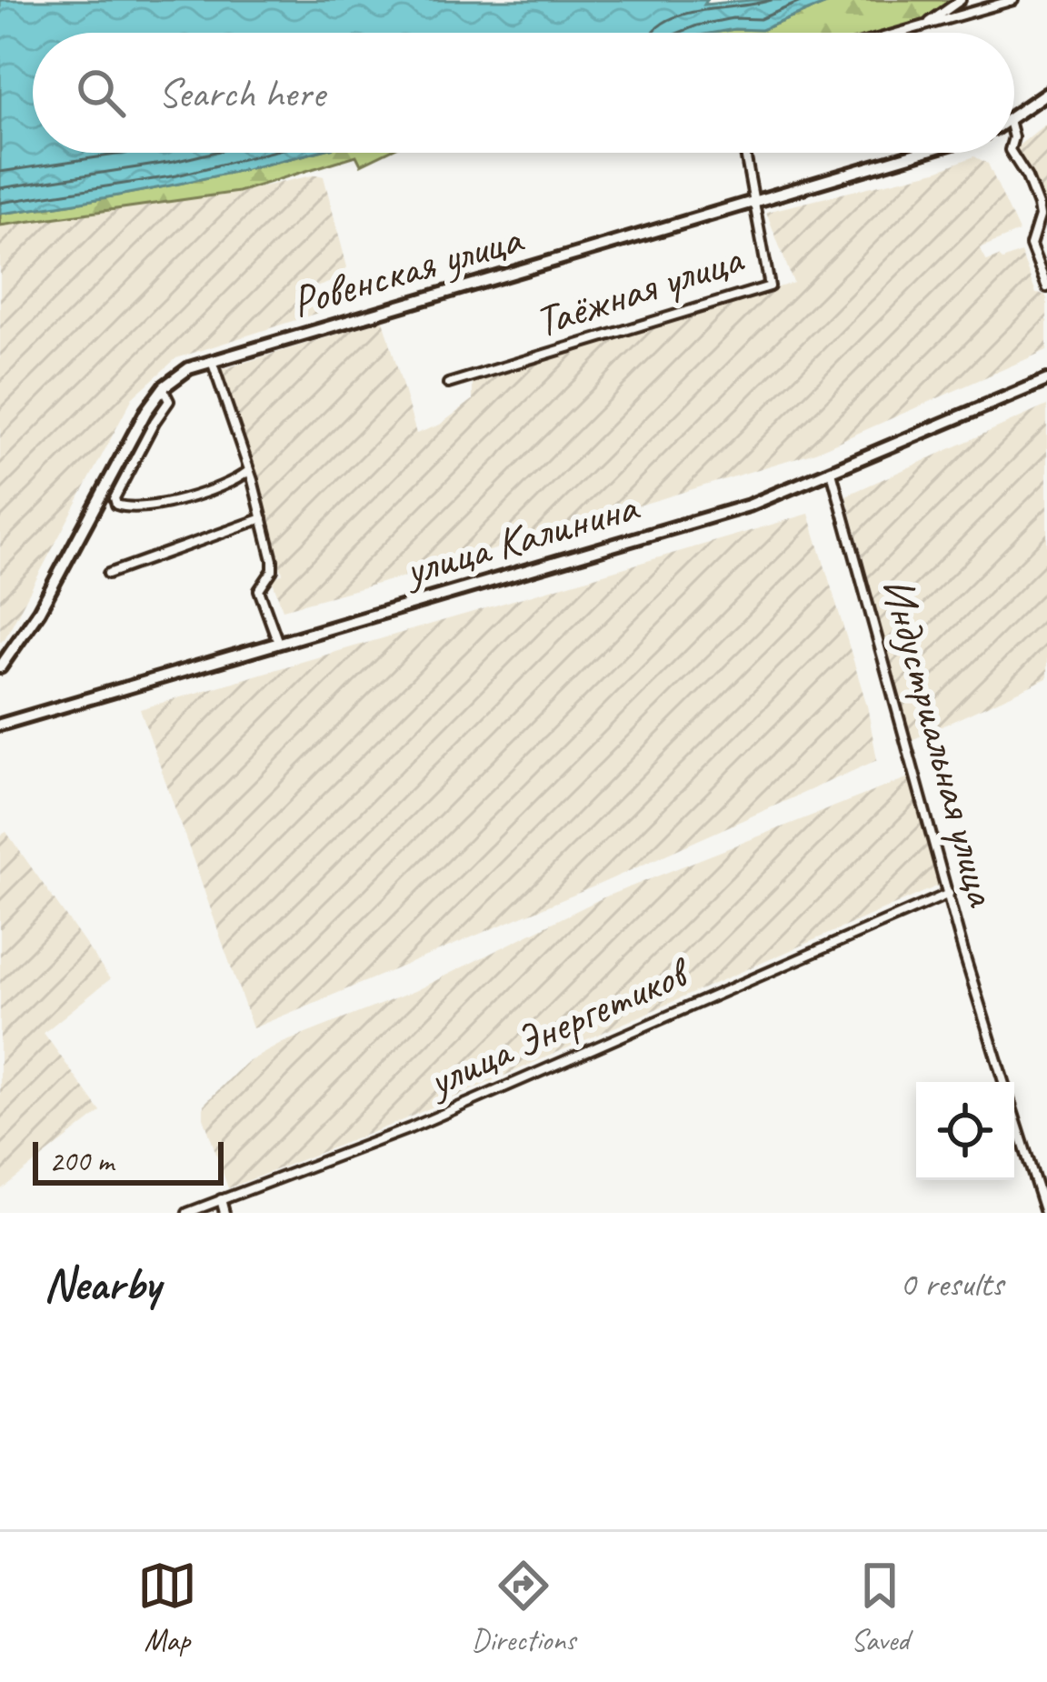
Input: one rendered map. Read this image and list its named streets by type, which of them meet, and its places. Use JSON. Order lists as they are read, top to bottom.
{
  "streets": {
    "main road": ["Ровенская улица", "улица Калинина"],
    "street": ["Таёжная улица", "Индустриальная улица", "улица Энергетиков"]
  },
  "crossings": [
    ["Ровенская улица", "Таёжная улица"],
    ["улица Калинина", "Индустриальная улица"],
    ["Индустриальная улица", "улица Энергетиков"]
  ],
  "scale_bar": "200 m",
  "page": {
    "search": "Search here",
    "scale": "200 m",
    "heading": ["Nearby", "0 results"],
    "nav": ["Map", "Directions", "Saved"]
  }
}
